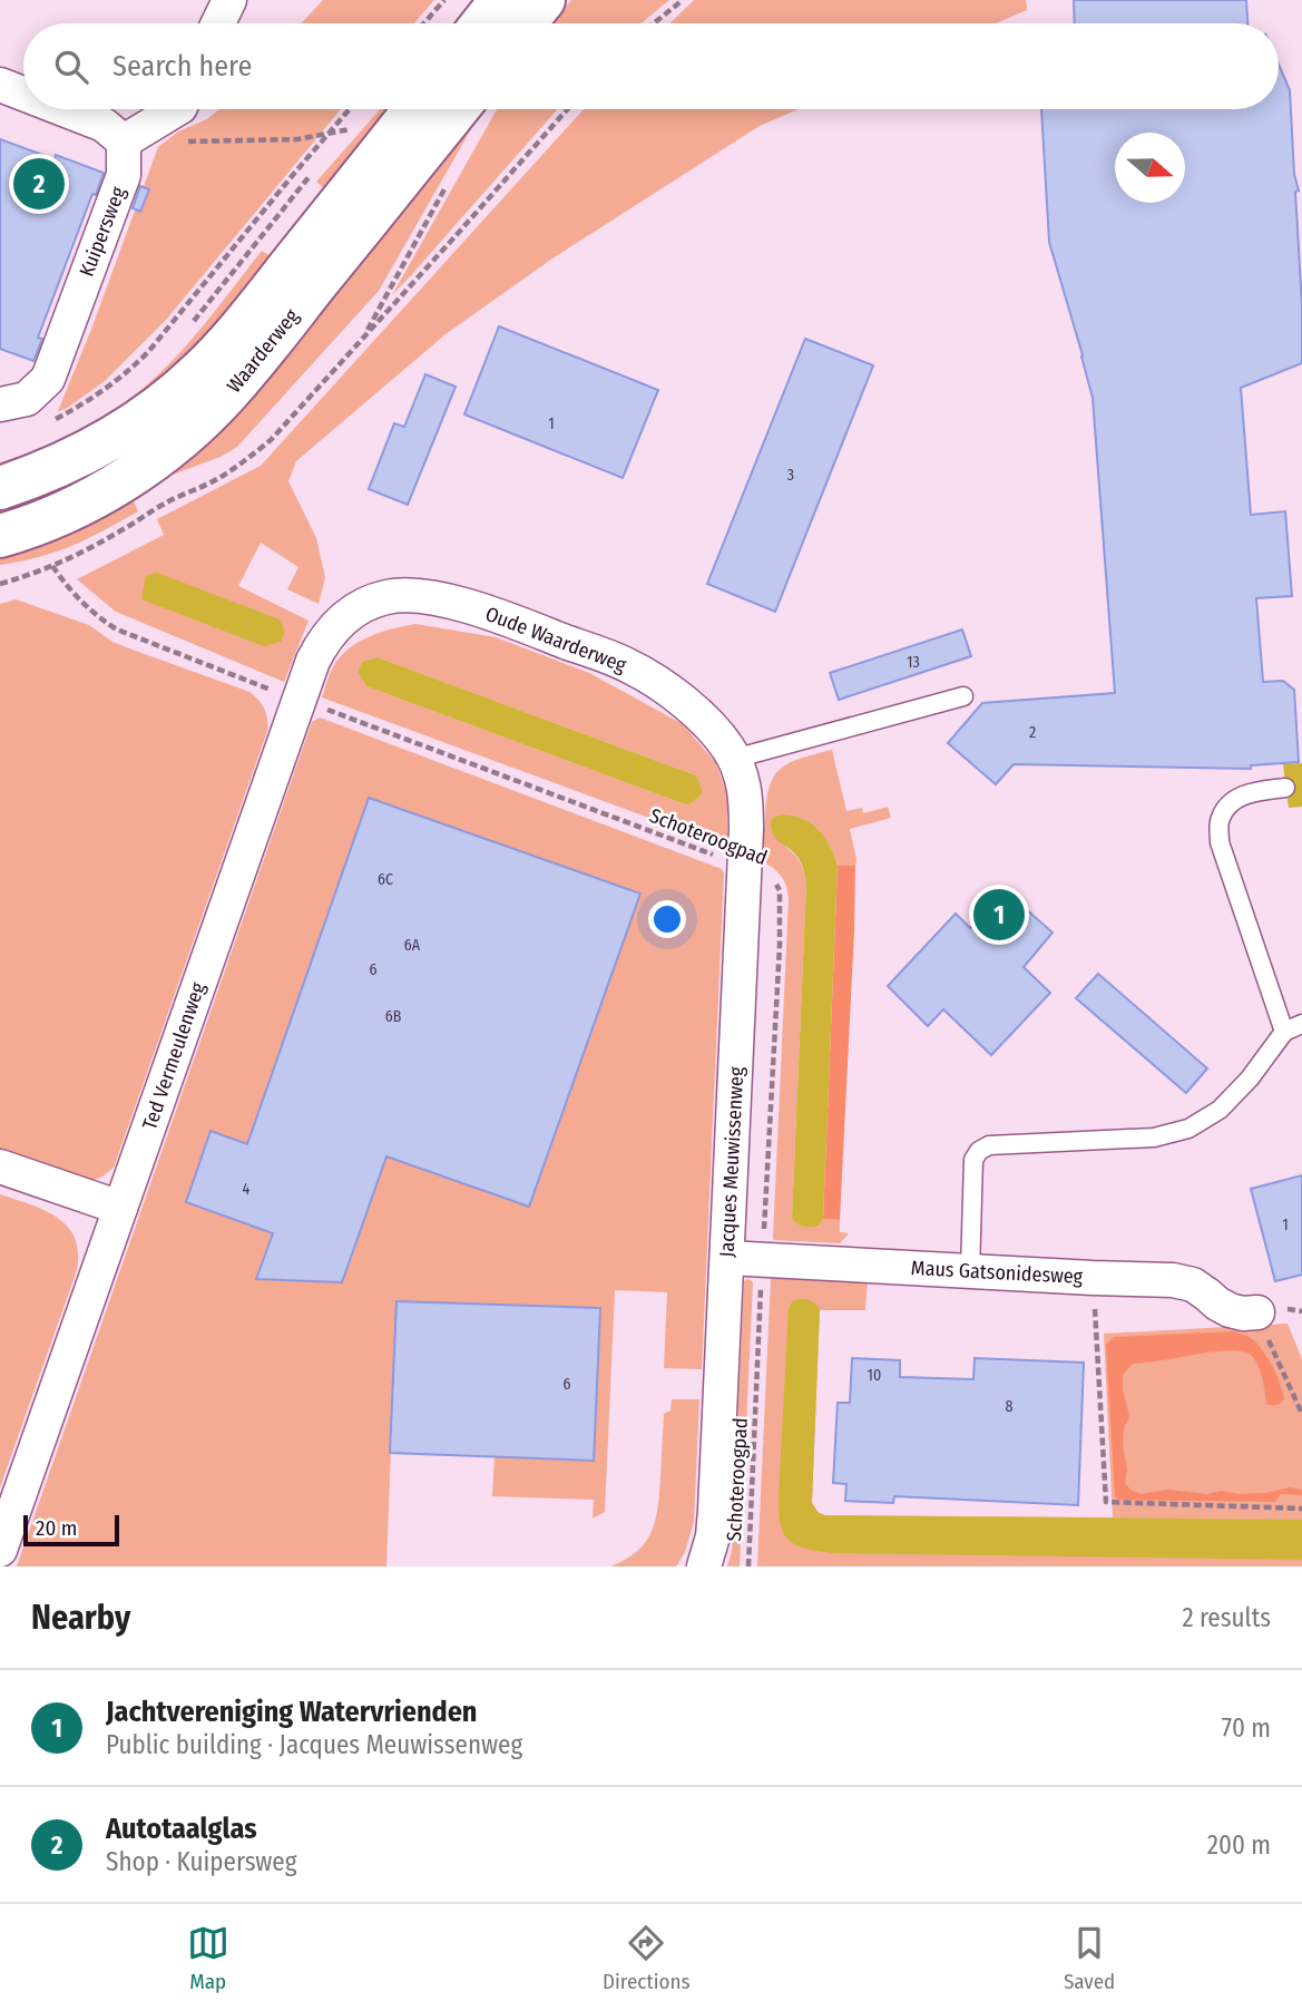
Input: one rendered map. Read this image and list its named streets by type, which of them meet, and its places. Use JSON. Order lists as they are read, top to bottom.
{
  "streets": {
    "main road": ["Waarderweg"],
    "street": [
      "Kuipersweg",
      "Oude Waarderweg",
      "Ted Vermeulenweg",
      "Jacques Meuwissenweg",
      "Maus Gatsonidesweg"
    ],
    "path": ["Schoteroogpad"]
  },
  "crossings": [
    ["Oude Waarderweg", "Ted Vermeulenweg"],
    ["Oude Waarderweg", "Jacques Meuwissenweg"],
    ["Schoteroogpad", "Ted Vermeulenweg"],
    ["Schoteroogpad", "Jacques Meuwissenweg"],
    ["Schoteroogpad", "Maus Gatsonidesweg"],
    ["Jacques Meuwissenweg", "Maus Gatsonidesweg"]
  ],
  "house_numbers": [
    "1",
    "3",
    "13",
    "2",
    "6C",
    "6A",
    "6",
    "6B",
    "4",
    "1",
    "10",
    "6",
    "8"
  ],
  "scale_bar": "20 m",
  "north": "right",
  "page": {
    "search": "Search here",
    "pins": ["2", "1"],
    "scale": "20 m",
    "heading": ["Nearby", "2 results"],
    "list": [
      {
        "mark": "1",
        "name": "Jachtvereniging Watervrienden",
        "note": "Public building · Jacques Meuwissenweg",
        "value": "70 m"
      },
      {
        "mark": "2",
        "name": "Autotaalglas",
        "note": "Shop · Kuipersweg",
        "value": "200 m"
      }
    ],
    "nav": ["Map", "Directions", "Saved"]
  }
}
